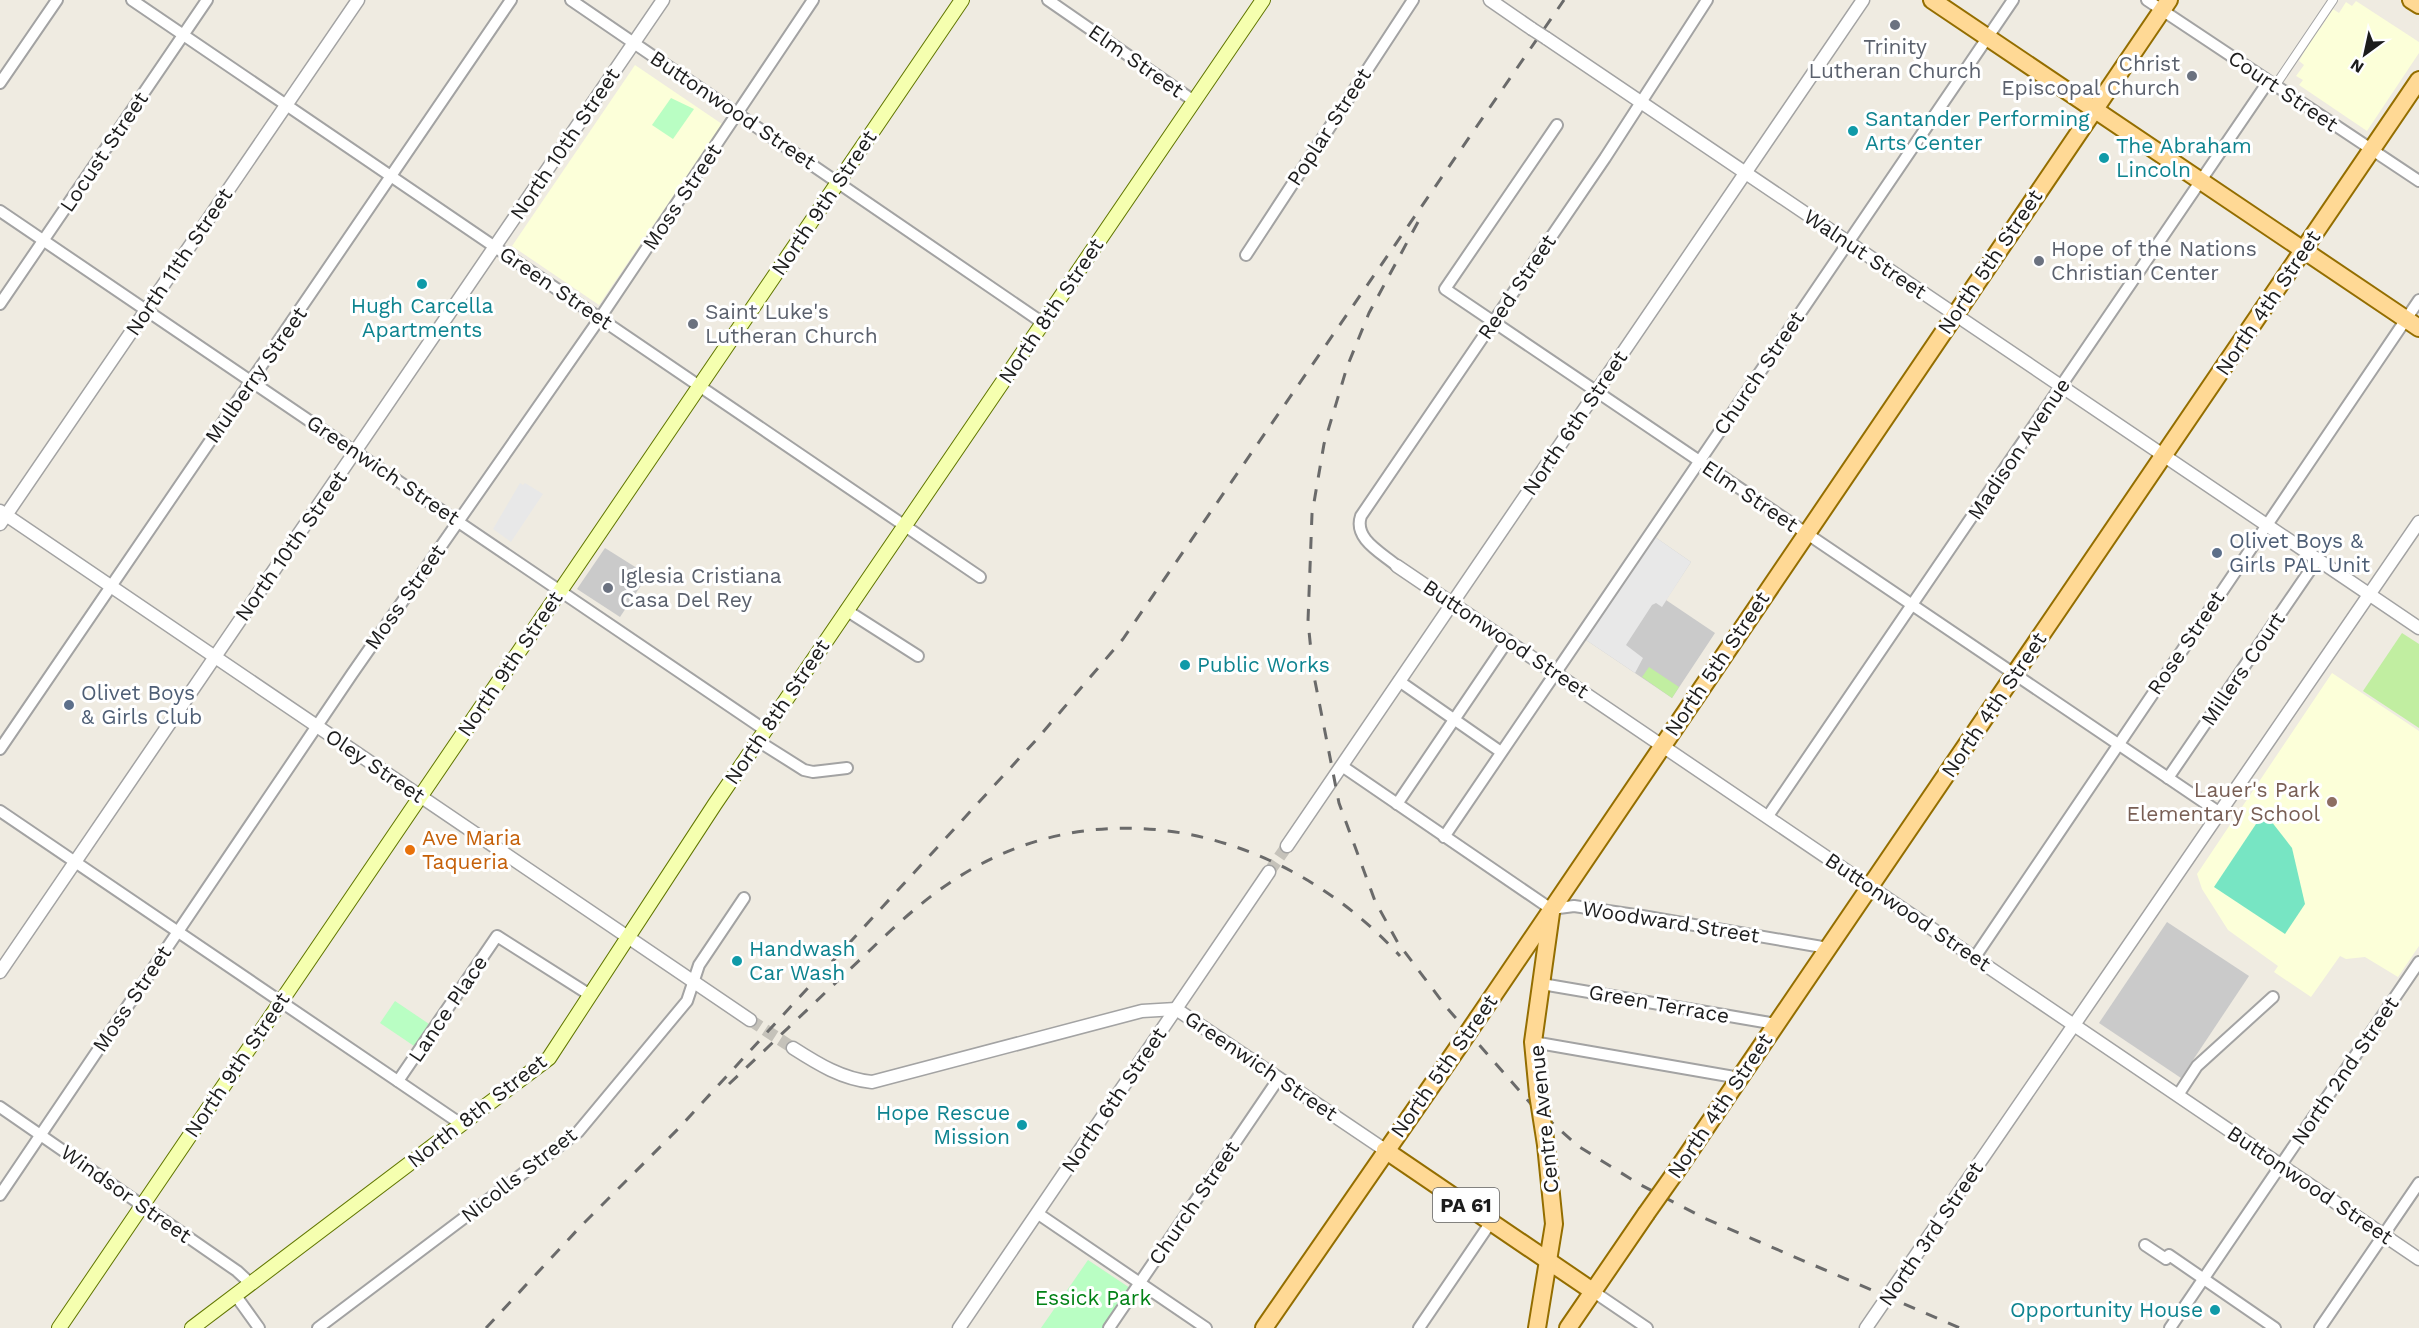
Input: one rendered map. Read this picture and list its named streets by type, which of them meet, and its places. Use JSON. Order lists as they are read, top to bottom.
{
  "streets": {
    "main road": [
      "North 9th Street",
      "North 5th Street",
      "North 4th Street",
      "North 8th Street",
      "Greenwich Street",
      "Centre Avenue",
      "PA 61"
    ],
    "street": [
      "Elm Street",
      "Court Street",
      "Buttonwood Street",
      "Poplar Street",
      "North 10th Street",
      "Locust Street",
      "Moss Street",
      "Walnut Street",
      "North 11th Street",
      "Reed Street",
      "Green Street",
      "Church Street",
      "Mulberry Street",
      "North 6th Street",
      "Madison Avenue",
      "Rose Street",
      "Millers Court",
      "Oley Street",
      "Woodward Street",
      "Green Terrace",
      "Lance Place",
      "North 2nd Street",
      "Nicolls Street",
      "Windsor Street",
      "North 3rd Street"
    ]
  },
  "crossings": [
    ["Elm Street", "North 5th Street"],
    ["Elm Street", "Reed Street"],
    ["Elm Street", "North 4th Street"],
    ["Elm Street", "North 8th Street"],
    ["Elm Street", "Church Street"],
    ["Elm Street", "North 6th Street"],
    ["Elm Street", "Madison Avenue"],
    ["Elm Street", "Rose Street"],
    ["Elm Street", "Millers Court"],
    ["Elm Street", "North 3rd Street"],
    ["Court Street", "North 5th Street"],
    ["Court Street", "North 4th Street"],
    ["Court Street", "Madison Avenue"],
    ["Buttonwood Street", "North 10th Street"],
    ["Buttonwood Street", "Moss Street"],
    ["Buttonwood Street", "North 9th Street"],
    ["Buttonwood Street", "North 5th Street"],
    ["Buttonwood Street", "Reed Street"],
    ["Buttonwood Street", "North 4th Street"],
    ["Buttonwood Street", "North 8th Street"],
    ["Buttonwood Street", "Church Street"],
    ["Buttonwood Street", "North 6th Street"],
    ["Buttonwood Street", "Madison Avenue"],
    ["Buttonwood Street", "Rose Street"],
    ["Buttonwood Street", "North 2nd Street"],
    ["Buttonwood Street", "North 3rd Street"],
    ["North 10th Street", "Green Street"],
    ["North 10th Street", "Greenwich Street"],
    ["North 10th Street", "Oley Street"],
    ["Locust Street", "Green Street"],
    ["Locust Street", "Greenwich Street"],
    ["Moss Street", "Green Street"],
    ["Moss Street", "Greenwich Street"],
    ["Moss Street", "Oley Street"],
    ["Moss Street", "Windsor Street"],
    ["North 9th Street", "Green Street"],
    ["North 9th Street", "Greenwich Street"],
    ["North 9th Street", "Oley Street"],
    ["North 9th Street", "Windsor Street"],
    ["Walnut Street", "North 5th Street"],
    ["Walnut Street", "Reed Street"],
    ["Walnut Street", "North 4th Street"],
    ["Walnut Street", "Church Street"],
    ["Walnut Street", "North 6th Street"],
    ["Walnut Street", "Madison Avenue"],
    ["Walnut Street", "Rose Street"],
    ["Walnut Street", "Millers Court"],
    ["Walnut Street", "North 3rd Street"],
    ["North 11th Street", "Green Street"],
    ["North 11th Street", "Greenwich Street"],
    ["North 11th Street", "Oley Street"],
    ["North 5th Street", "Greenwich Street"],
    ["North 5th Street", "Woodward Street"],
    ["North 5th Street", "Centre Avenue"],
    ["Green Street", "North 8th Street"],
    ["Green Street", "Mulberry Street"],
    ["North 4th Street", "Greenwich Street"],
    ["North 4th Street", "Woodward Street"],
    ["North 4th Street", "Green Terrace"],
    ["North 8th Street", "Greenwich Street"],
    ["North 8th Street", "Oley Street"],
    ["North 8th Street", "Lance Place"],
    ["North 8th Street", "Windsor Street"],
    ["Church Street", "Greenwich Street"],
    ["Church Street", "Woodward Street"],
    ["Mulberry Street", "Greenwich Street"],
    ["Mulberry Street", "Oley Street"],
    ["North 6th Street", "Greenwich Street"],
    ["North 6th Street", "Woodward Street"],
    ["Greenwich Street", "Centre Avenue"],
    ["Oley Street", "Nicolls Street"],
    ["Woodward Street", "Centre Avenue"],
    ["Green Terrace", "Centre Avenue"]
  ],
  "parks": ["Essick Park"],
  "places": [
    "Trinity Lutheran Church",
    "Christ Episcopal Church",
    "Santander Performing Arts Center",
    "The Abraham Lincoln",
    "Hope of the Nations Christian Center",
    "Hugh Carcella Apartments",
    "Saint Luke's Lutheran Church",
    "Olivet Boys & Girls PAL Unit",
    "Iglesia Cristiana Casa Del Rey",
    "Public Works",
    "Olivet Boys & Girls Club",
    "Lauer's Park Elementary School",
    "Ave Maria Taqueria",
    "Handwash Car Wash",
    "Hope Rescue Mission",
    "Opportunity House"
  ],
  "north": "bottom left"
}
